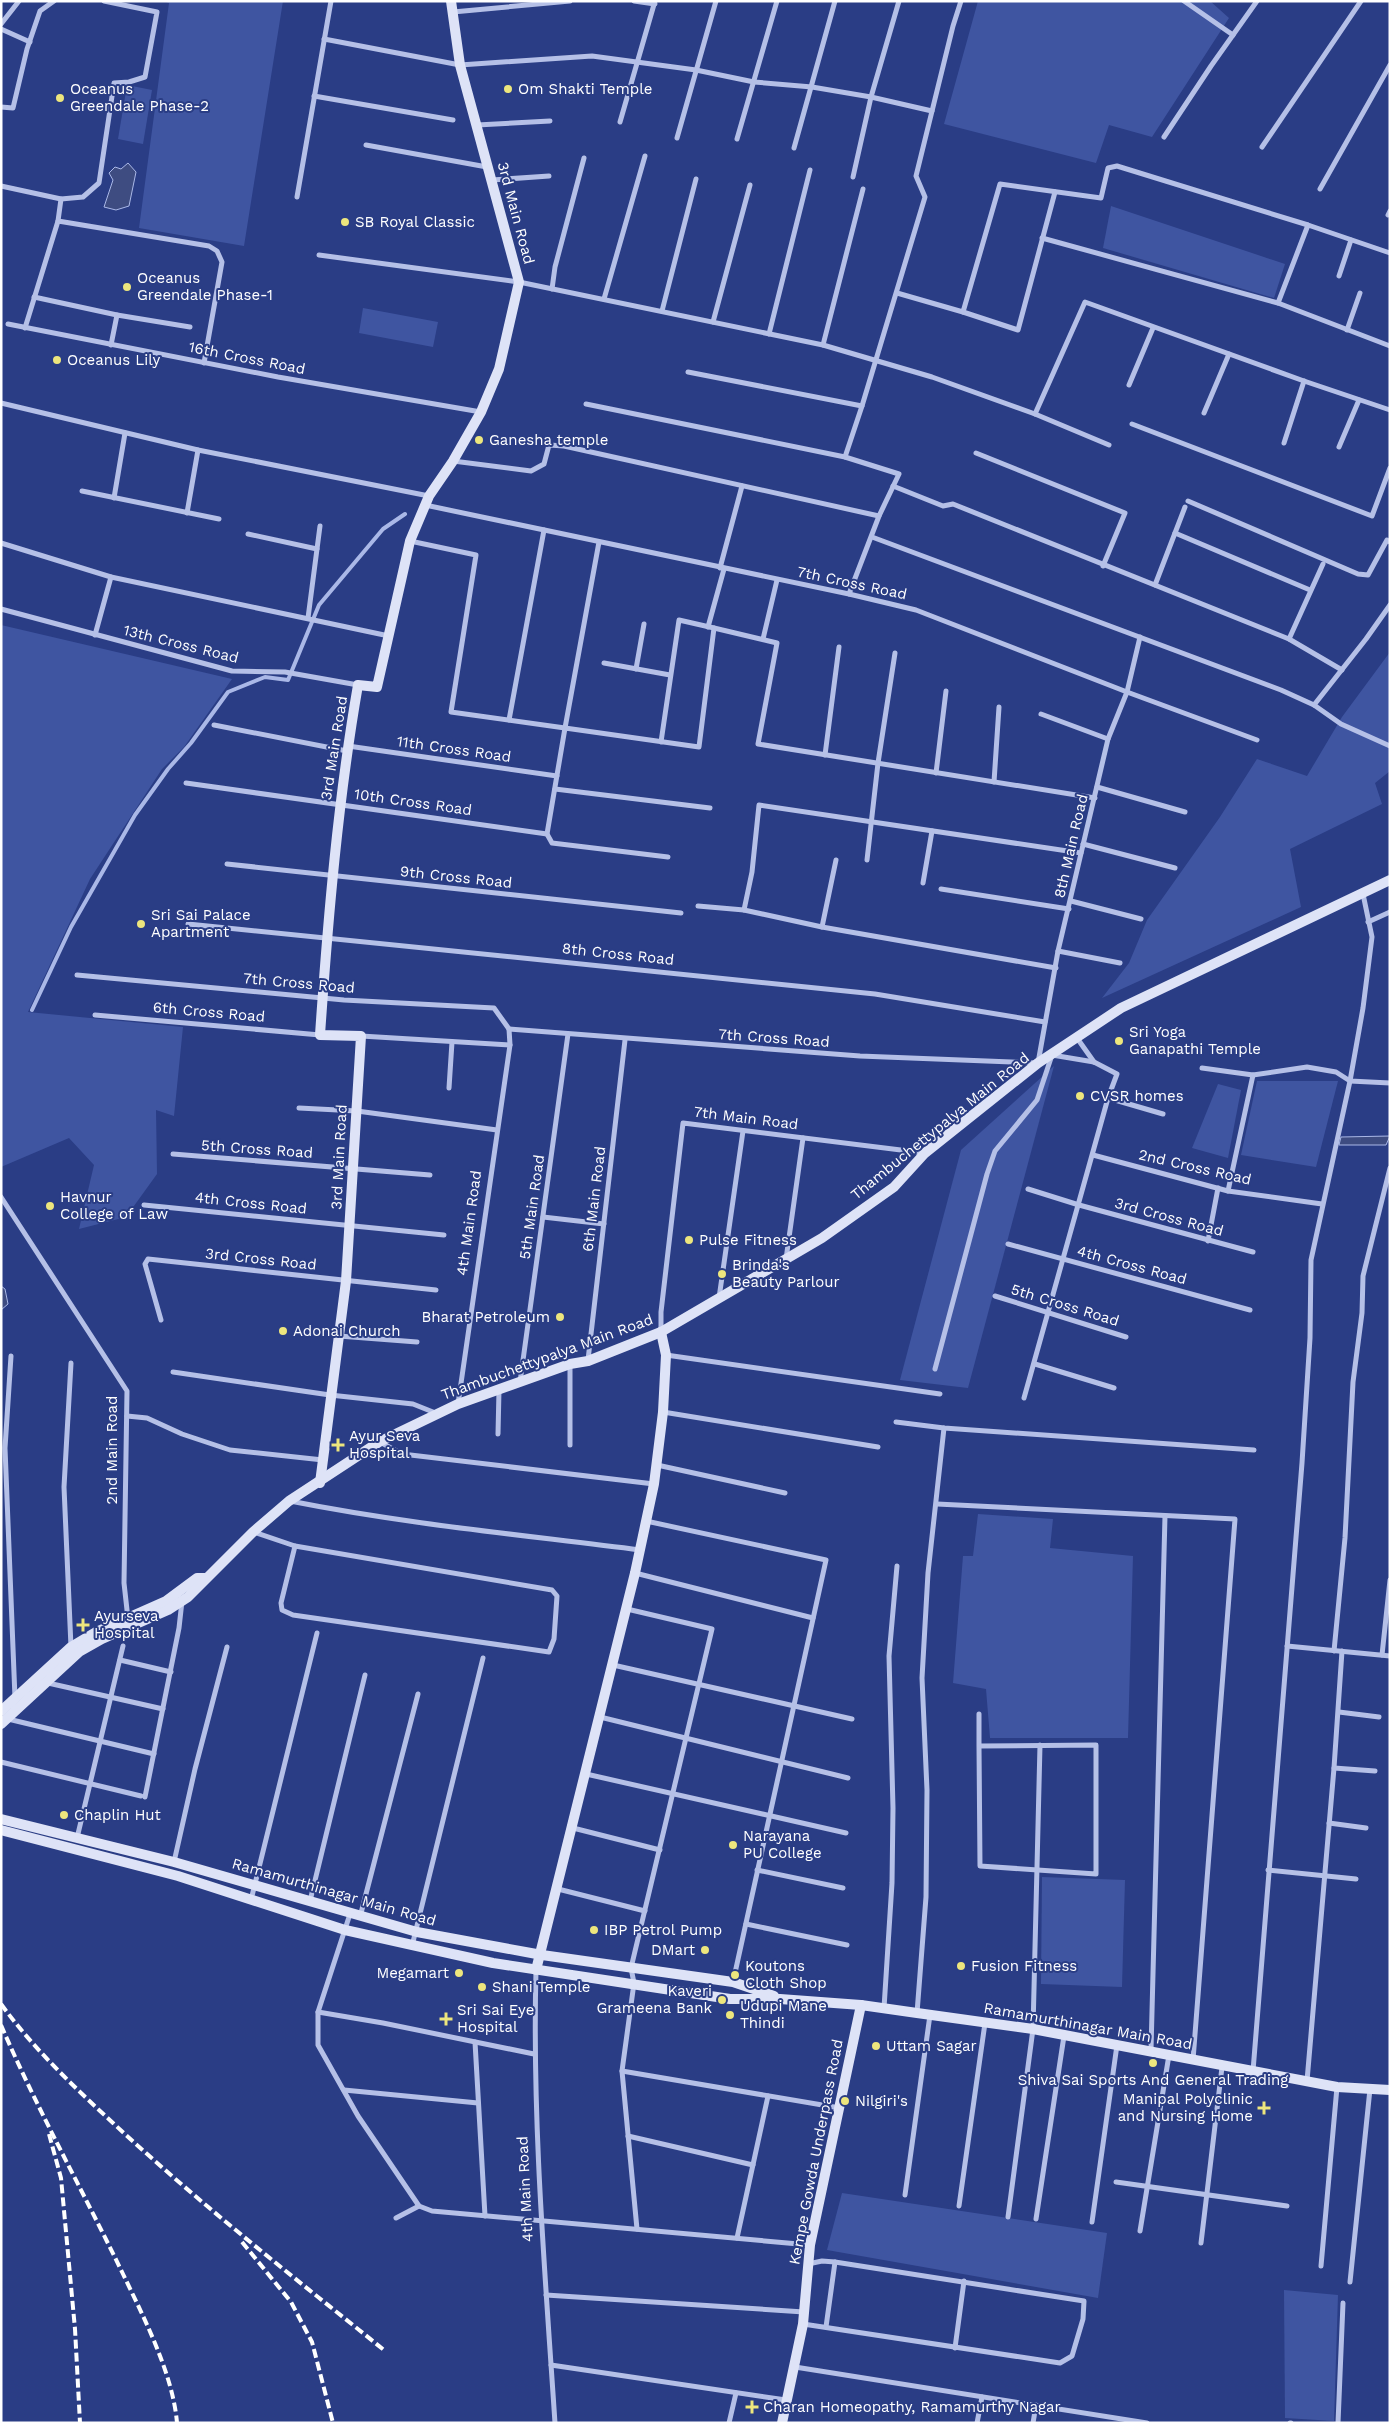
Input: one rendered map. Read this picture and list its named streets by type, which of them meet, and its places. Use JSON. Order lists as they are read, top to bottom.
{
  "streets": {
    "main road": [
      "3rd Main Road",
      "Thambuchettypalya Main Road",
      "4th Main Road",
      "Ramamurthinagar Main Road",
      "Kempe Gowda Underpass Road"
    ],
    "street": [
      "16th Cross Road",
      "7th Cross Road",
      "13th Cross Road",
      "11th Cross Road",
      "10th Cross Road",
      "8th Main Road",
      "9th Cross Road",
      "8th Cross Road",
      "6th Cross Road",
      "7th Main Road",
      "5th Cross Road",
      "2nd Cross Road",
      "6th Main Road",
      "4th Cross Road",
      "5th Main Road",
      "3rd Cross Road",
      "2nd Main Road"
    ]
  },
  "crossings": [
    ["3rd Main Road", "16th Cross Road"],
    ["3rd Main Road", "7th Cross Road"],
    ["3rd Main Road", "13th Cross Road"],
    ["3rd Main Road", "11th Cross Road"],
    ["3rd Main Road", "10th Cross Road"],
    ["3rd Main Road", "9th Cross Road"],
    ["3rd Main Road", "8th Cross Road"],
    ["3rd Main Road", "6th Cross Road"],
    ["3rd Main Road", "Thambuchettypalya Main Road"],
    ["3rd Main Road", "5th Cross Road"],
    ["3rd Main Road", "4th Cross Road"],
    ["3rd Main Road", "3rd Cross Road"],
    ["7th Cross Road", "8th Main Road"],
    ["7th Cross Road", "Thambuchettypalya Main Road"],
    ["7th Cross Road", "6th Main Road"],
    ["7th Cross Road", "5th Main Road"],
    ["7th Cross Road", "4th Main Road"],
    ["8th Main Road", "8th Cross Road"],
    ["8th Main Road", "Thambuchettypalya Main Road"],
    ["7th Main Road", "Thambuchettypalya Main Road"],
    ["7th Main Road", "4th Main Road"],
    ["Thambuchettypalya Main Road", "6th Main Road"],
    ["Thambuchettypalya Main Road", "5th Main Road"],
    ["Thambuchettypalya Main Road", "4th Main Road"],
    ["Thambuchettypalya Main Road", "2nd Main Road"],
    ["4th Main Road", "Ramamurthinagar Main Road"],
    ["Ramamurthinagar Main Road", "Kempe Gowda Underpass Road"]
  ],
  "places": {
    "other": [
      "Om Shakti Temple",
      "Oceanus Greendale Phase-2",
      "SB Royal Classic",
      "Oceanus Greendale Phase-1",
      "Oceanus Lily",
      "Ganesha temple",
      "Sri Sai Palace Apartment",
      "Sri Yoga Ganapathi Temple",
      "CVSR homes",
      "Havnur College of Law",
      "Pulse Fitness",
      "Brinda's Beauty Parlour",
      "Bharat Petroleum",
      "Adonai Church",
      "Chaplin Hut",
      "Narayana PU College",
      "IBP Petrol Pump",
      "DMart",
      "Fusion Fitness",
      "Megamart",
      "Koutons Cloth Shop",
      "Shani Temple",
      "Kaveri Grameena Bank",
      "Udupi Mane Thindi",
      "Uttam Sagar",
      "Shiva Sai Sports And General Trading",
      "Nilgiri's"
    ],
    "health": [
      "Ayur Seva Hospital",
      "Ayurseva Hospital",
      "Sri Sai Eye Hospital",
      "Manipal Polyclinic and Nursing Home",
      "Charan Homeopathy, Ramamurthy Nagar"
    ]
  }
}
